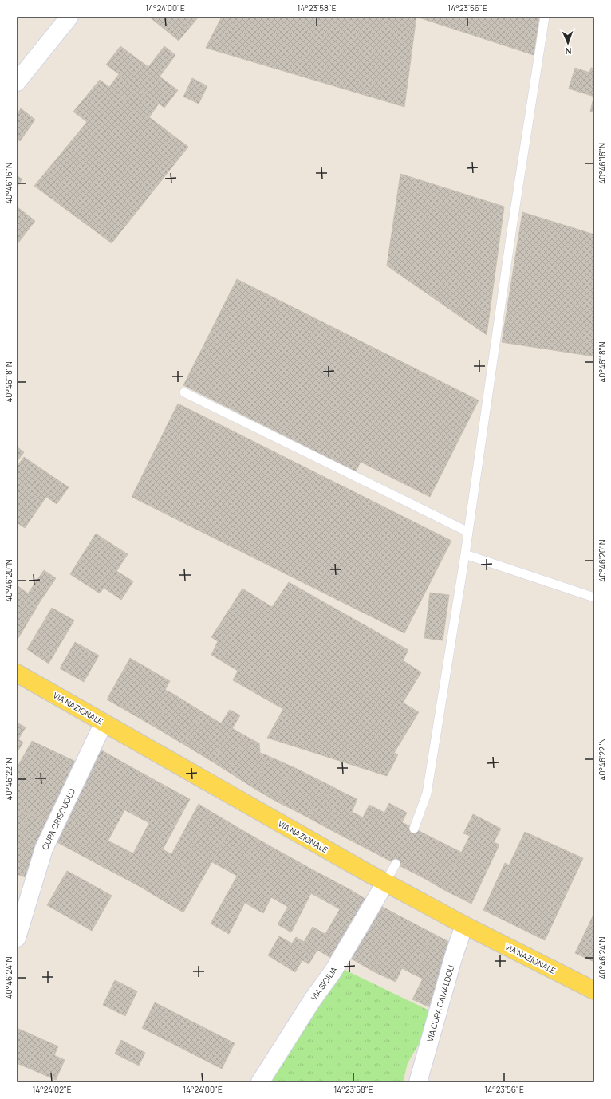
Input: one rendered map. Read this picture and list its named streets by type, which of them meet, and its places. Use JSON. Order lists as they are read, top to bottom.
{
  "streets": {
    "main road": ["VIA NAZIONALE"],
    "street": ["CUPA CRISCUOLO", "VIA SICILIA", "VIA CUPA CAMALDOLI"]
  },
  "crossings": [
    ["VIA NAZIONALE", "CUPA CRISCUOLO"],
    ["VIA NAZIONALE", "VIA SICILIA"],
    ["VIA NAZIONALE", "VIA CUPA CAMALDOLI"]
  ],
  "north": "bottom",
  "coordinates": [
    "14°24'00\"E",
    "14°23'58\"E",
    "14°23'56\"E",
    "40°46'16\"N",
    "40°46'18\"N",
    "40°46'20\"N",
    "40°46'22\"N",
    "40°46'24\"N",
    "14°24'02\"E"
  ]
}
